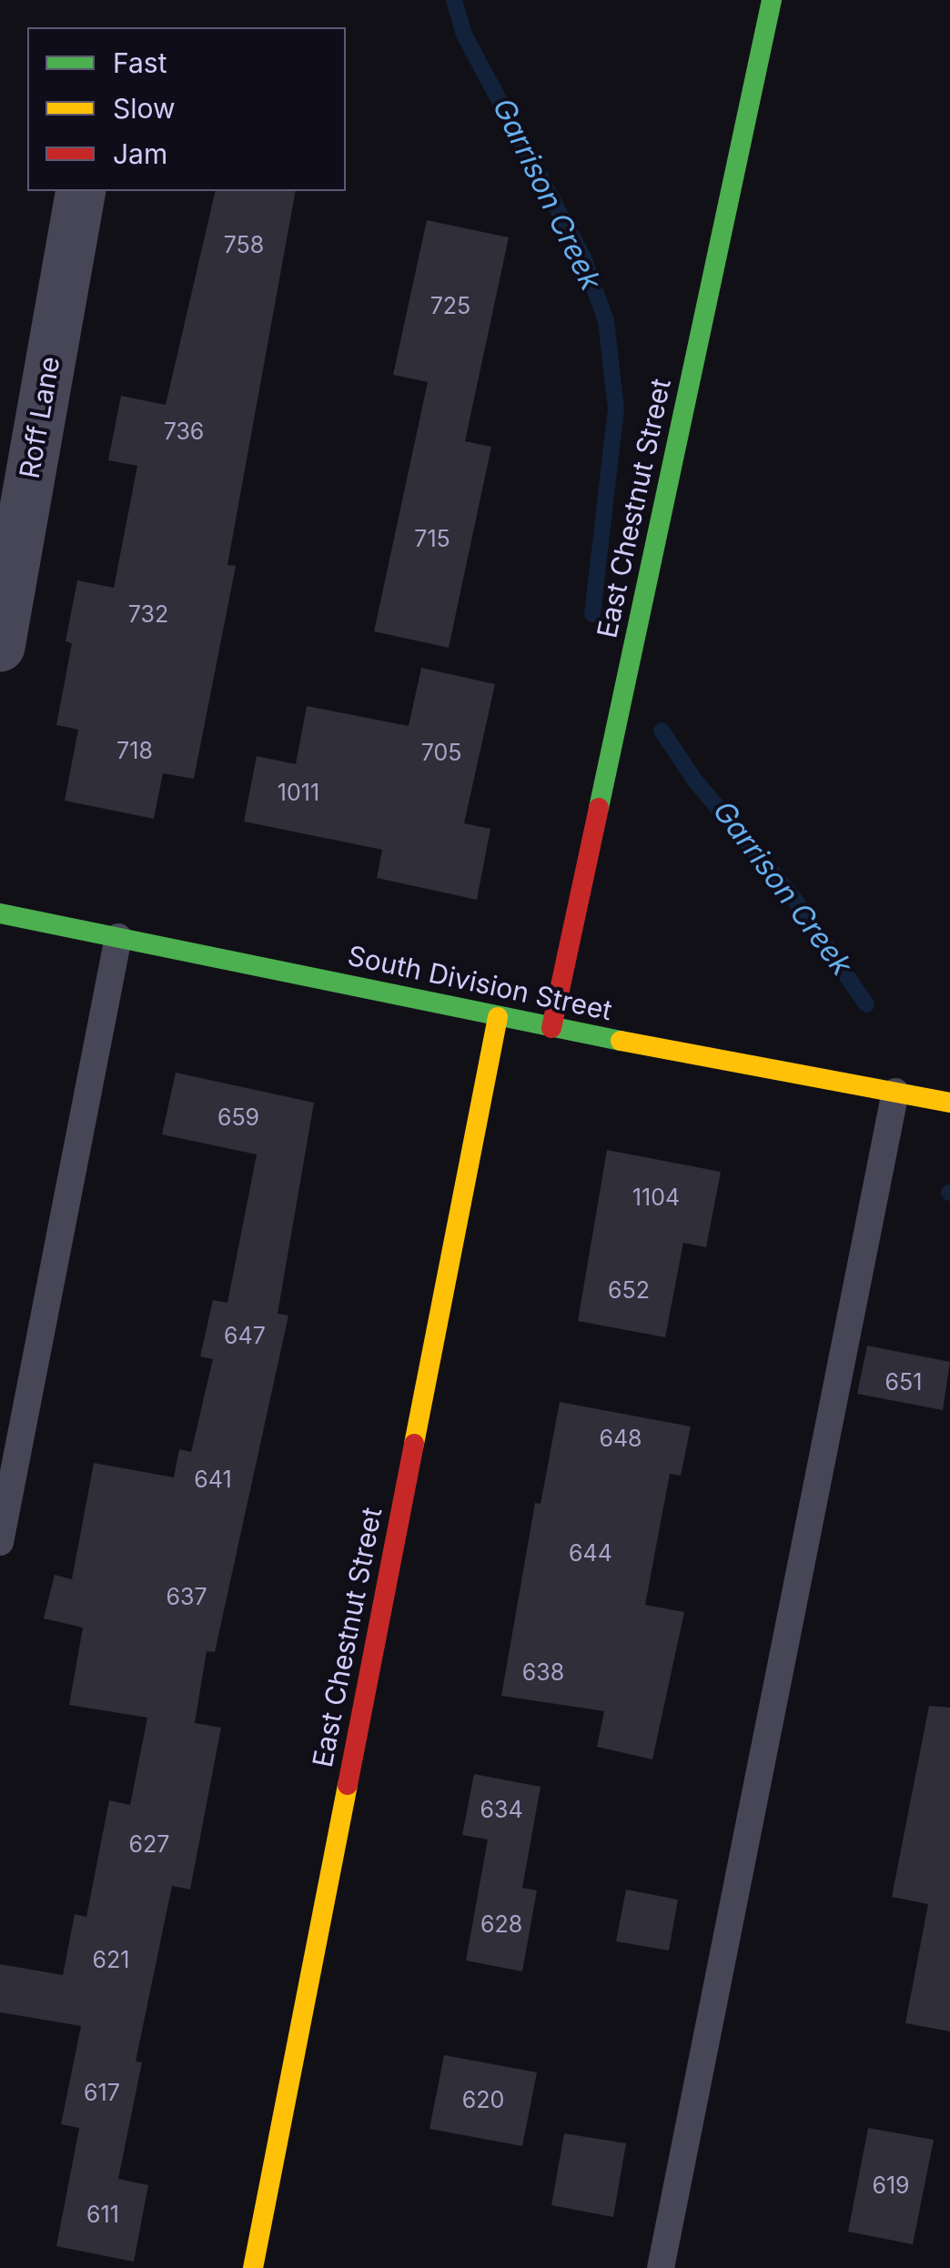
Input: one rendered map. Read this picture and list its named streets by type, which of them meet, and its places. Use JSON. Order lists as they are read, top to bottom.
{
  "streets": {
    "street": ["Roff Lane", "East Chestnut Street", "South Division Street"]
  },
  "crossings": [
    ["East Chestnut Street", "South Division Street"]
  ],
  "water": ["Garrison Creek"],
  "house_numbers": [
    "758",
    "725",
    "736",
    "715",
    "732",
    "718",
    "705",
    "1011",
    "659",
    "1104",
    "652",
    "647",
    "651",
    "648",
    "641",
    "644",
    "637",
    "638",
    "634",
    "627",
    "628",
    "621",
    "617",
    "620",
    "619",
    "611"
  ],
  "legend": ["Fast", "Slow", "Jam"]
}
